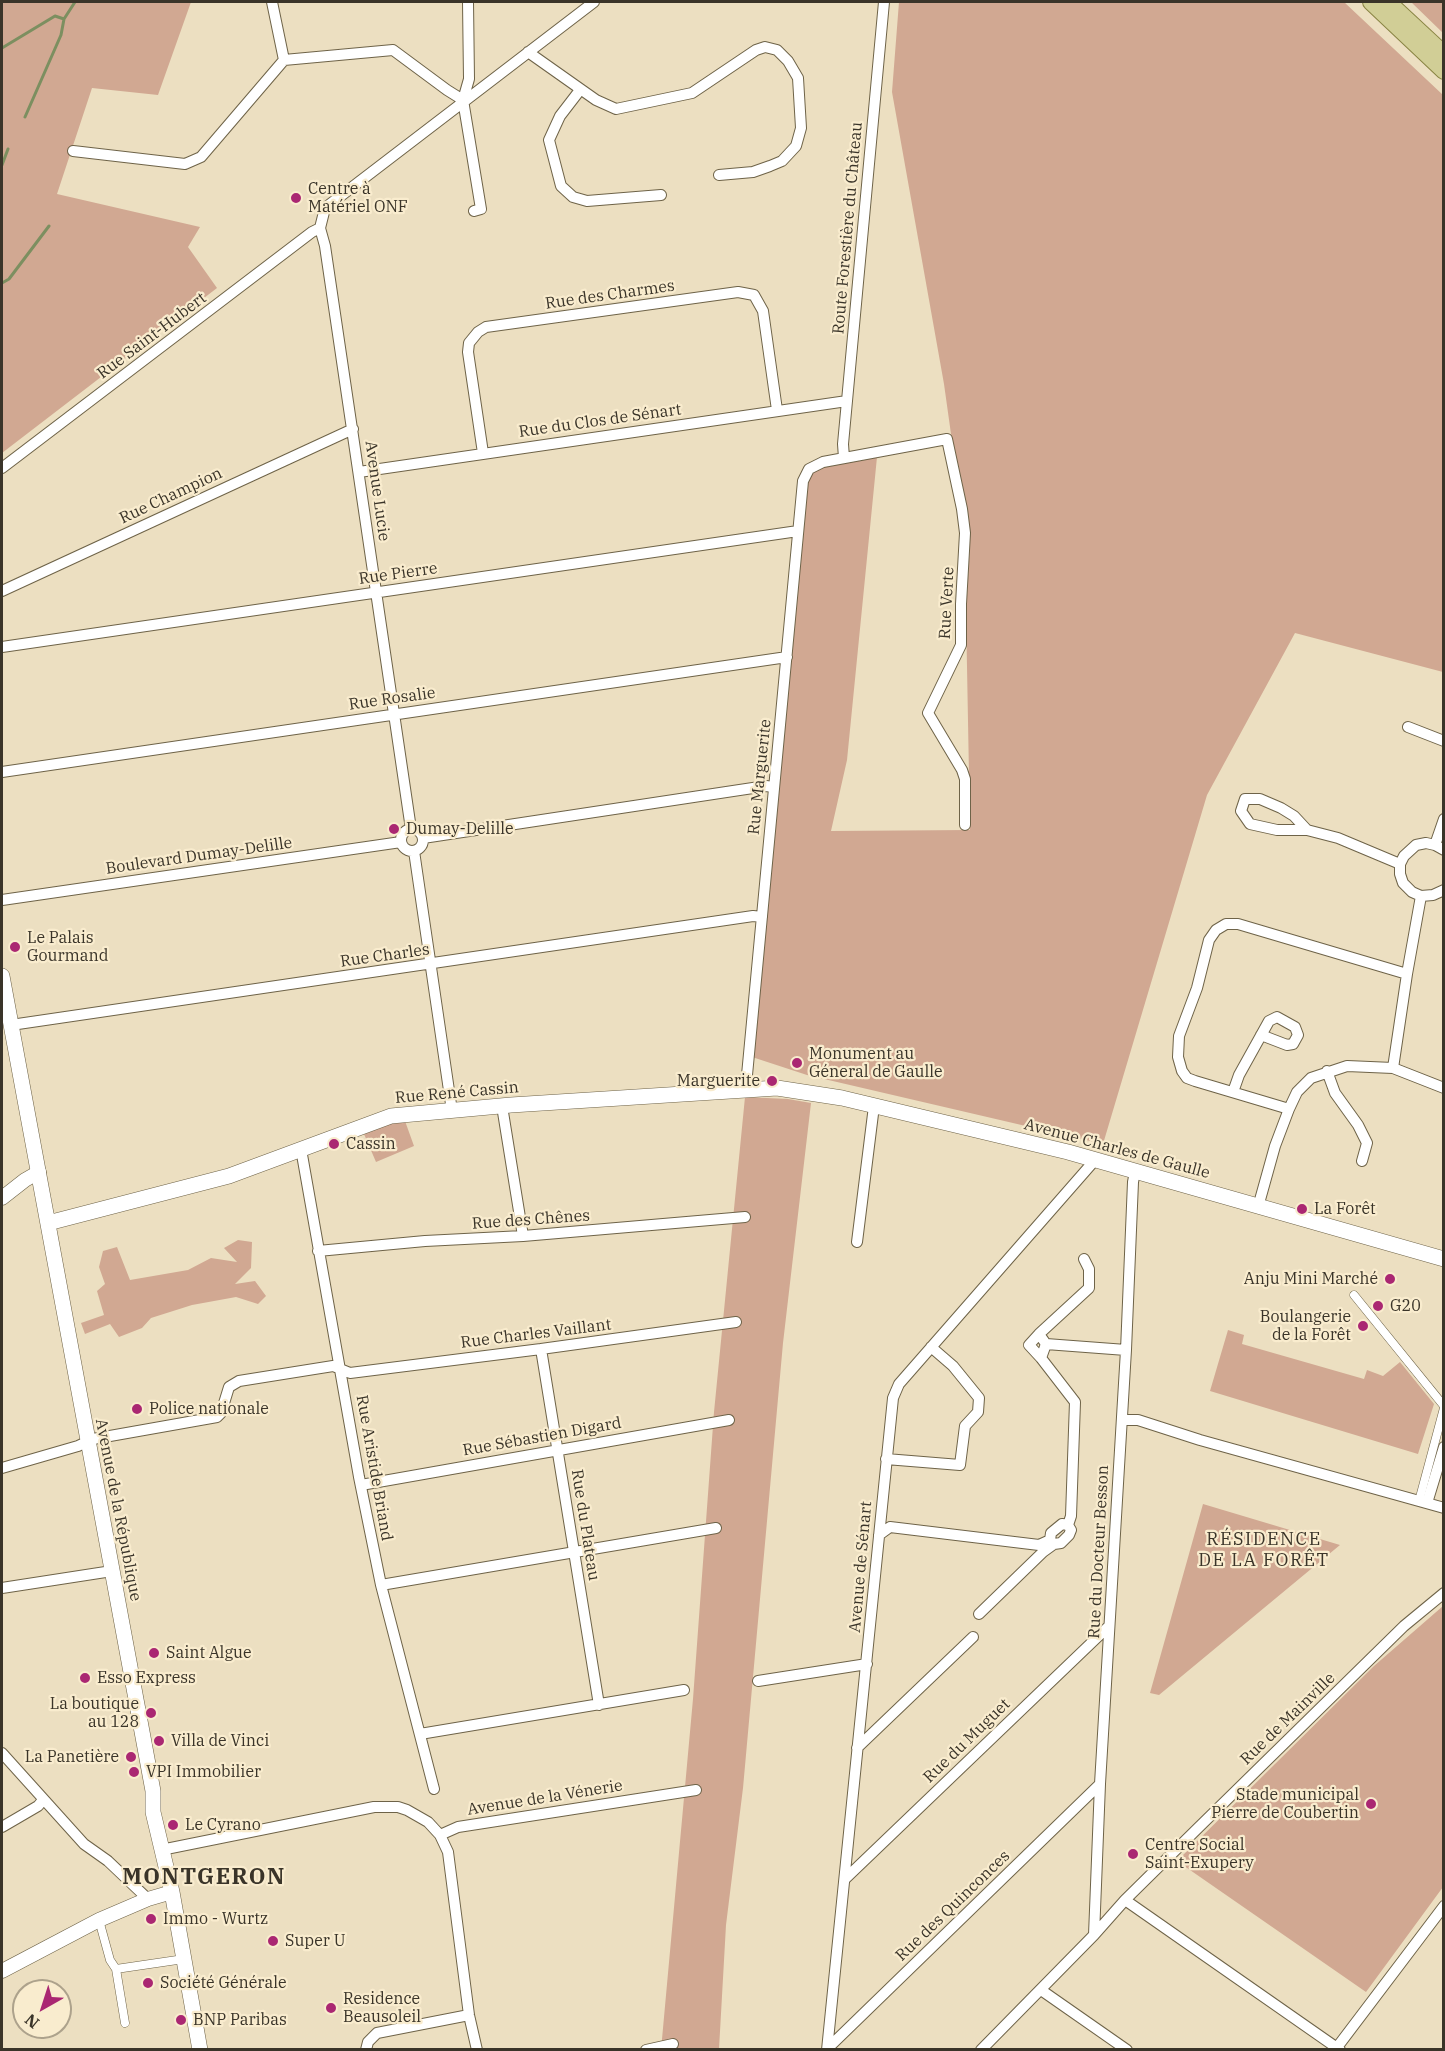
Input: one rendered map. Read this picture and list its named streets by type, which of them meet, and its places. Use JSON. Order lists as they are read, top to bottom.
{
  "streets": {
    "main road": ["Rue René Cassin", "Avenue Charles de Gaulle", "Avenue de la République"],
    "street": [
      "Route Forestière du Château",
      "Rue des Charmes",
      "Rue Saint-Hubert",
      "Rue du Clos de Sénart",
      "Avenue Lucie",
      "Rue Champion",
      "Rue Pierre",
      "Rue Verte",
      "Rue Rosalie",
      "Rue Marguerite",
      "Boulevard Dumay-Delille",
      "Rue Charles",
      "Rue des Chênes",
      "Rue Charles Vaillant",
      "Rue Sébastien Digard",
      "Rue Aristide Briand",
      "Rue du Plateau",
      "Rue du Docteur Besson",
      "Avenue de Sénart",
      "Rue de Mainville",
      "Rue du Muguet",
      "Avenue de la Vénerie",
      "Rue des Quinconces"
    ]
  },
  "crossings": [
    ["Route Forestière du Château", "Rue du Clos de Sénart"],
    ["Route Forestière du Château", "Rue Verte"],
    ["Route Forestière du Château", "Rue Marguerite"],
    ["Rue des Charmes", "Rue du Clos de Sénart"],
    ["Rue Saint-Hubert", "Avenue Lucie"],
    ["Rue du Clos de Sénart", "Avenue Lucie"],
    ["Avenue Lucie", "Rue Champion"],
    ["Avenue Lucie", "Rue Pierre"],
    ["Avenue Lucie", "Rue Rosalie"],
    ["Avenue Lucie", "Boulevard Dumay-Delille"],
    ["Rue Pierre", "Rue Marguerite"],
    ["Rue Verte", "Rue Marguerite"],
    ["Rue Rosalie", "Rue Marguerite"],
    ["Rue Marguerite", "Rue Charles"],
    ["Rue Marguerite", "Rue René Cassin"],
    ["Rue Charles", "Avenue de la République"],
    ["Rue René Cassin", "Avenue Charles de Gaulle"],
    ["Rue René Cassin", "Rue Aristide Briand"],
    ["Rue René Cassin", "Avenue de la République"],
    ["Avenue Charles de Gaulle", "Rue du Docteur Besson"],
    ["Avenue Charles de Gaulle", "Avenue de Sénart"],
    ["Rue des Chênes", "Rue Aristide Briand"],
    ["Rue Charles Vaillant", "Rue Aristide Briand"],
    ["Rue Charles Vaillant", "Avenue de la République"],
    ["Rue Charles Vaillant", "Rue du Plateau"],
    ["Rue Sébastien Digard", "Rue Aristide Briand"],
    ["Rue Sébastien Digard", "Rue du Plateau"],
    ["Rue du Docteur Besson", "Rue de Mainville"],
    ["Rue du Docteur Besson", "Rue du Muguet"],
    ["Rue du Docteur Besson", "Rue des Quinconces"],
    ["Avenue de Sénart", "Rue du Muguet"],
    ["Avenue de Sénart", "Rue des Quinconces"]
  ],
  "districts": ["RÉSIDENCE DE LA FORÊT", "MONTGERON"],
  "places": [
    "Centre à Matériel ONF",
    "Dumay-Delille",
    "Le Palais Gourmand",
    "Monument au Géneral de Gaulle",
    "Marguerite",
    "Cassin",
    "La Forêt",
    "Anju Mini Marché",
    "G20",
    "Boulangerie de la Forêt",
    "Police nationale",
    "Saint Algue",
    "Esso Express",
    "La boutique au 128",
    "Villa de Vinci",
    "La Panetière",
    "VPI Immobilier",
    "Stade municipal Pierre de Coubertin",
    "Le Cyrano",
    "Centre Social Saint-Exupery",
    "Immo - Wurtz",
    "Super U",
    "Société Générale",
    "Residence Beausoleil",
    "BNP Paribas"
  ],
  "north": "bottom left"
}
